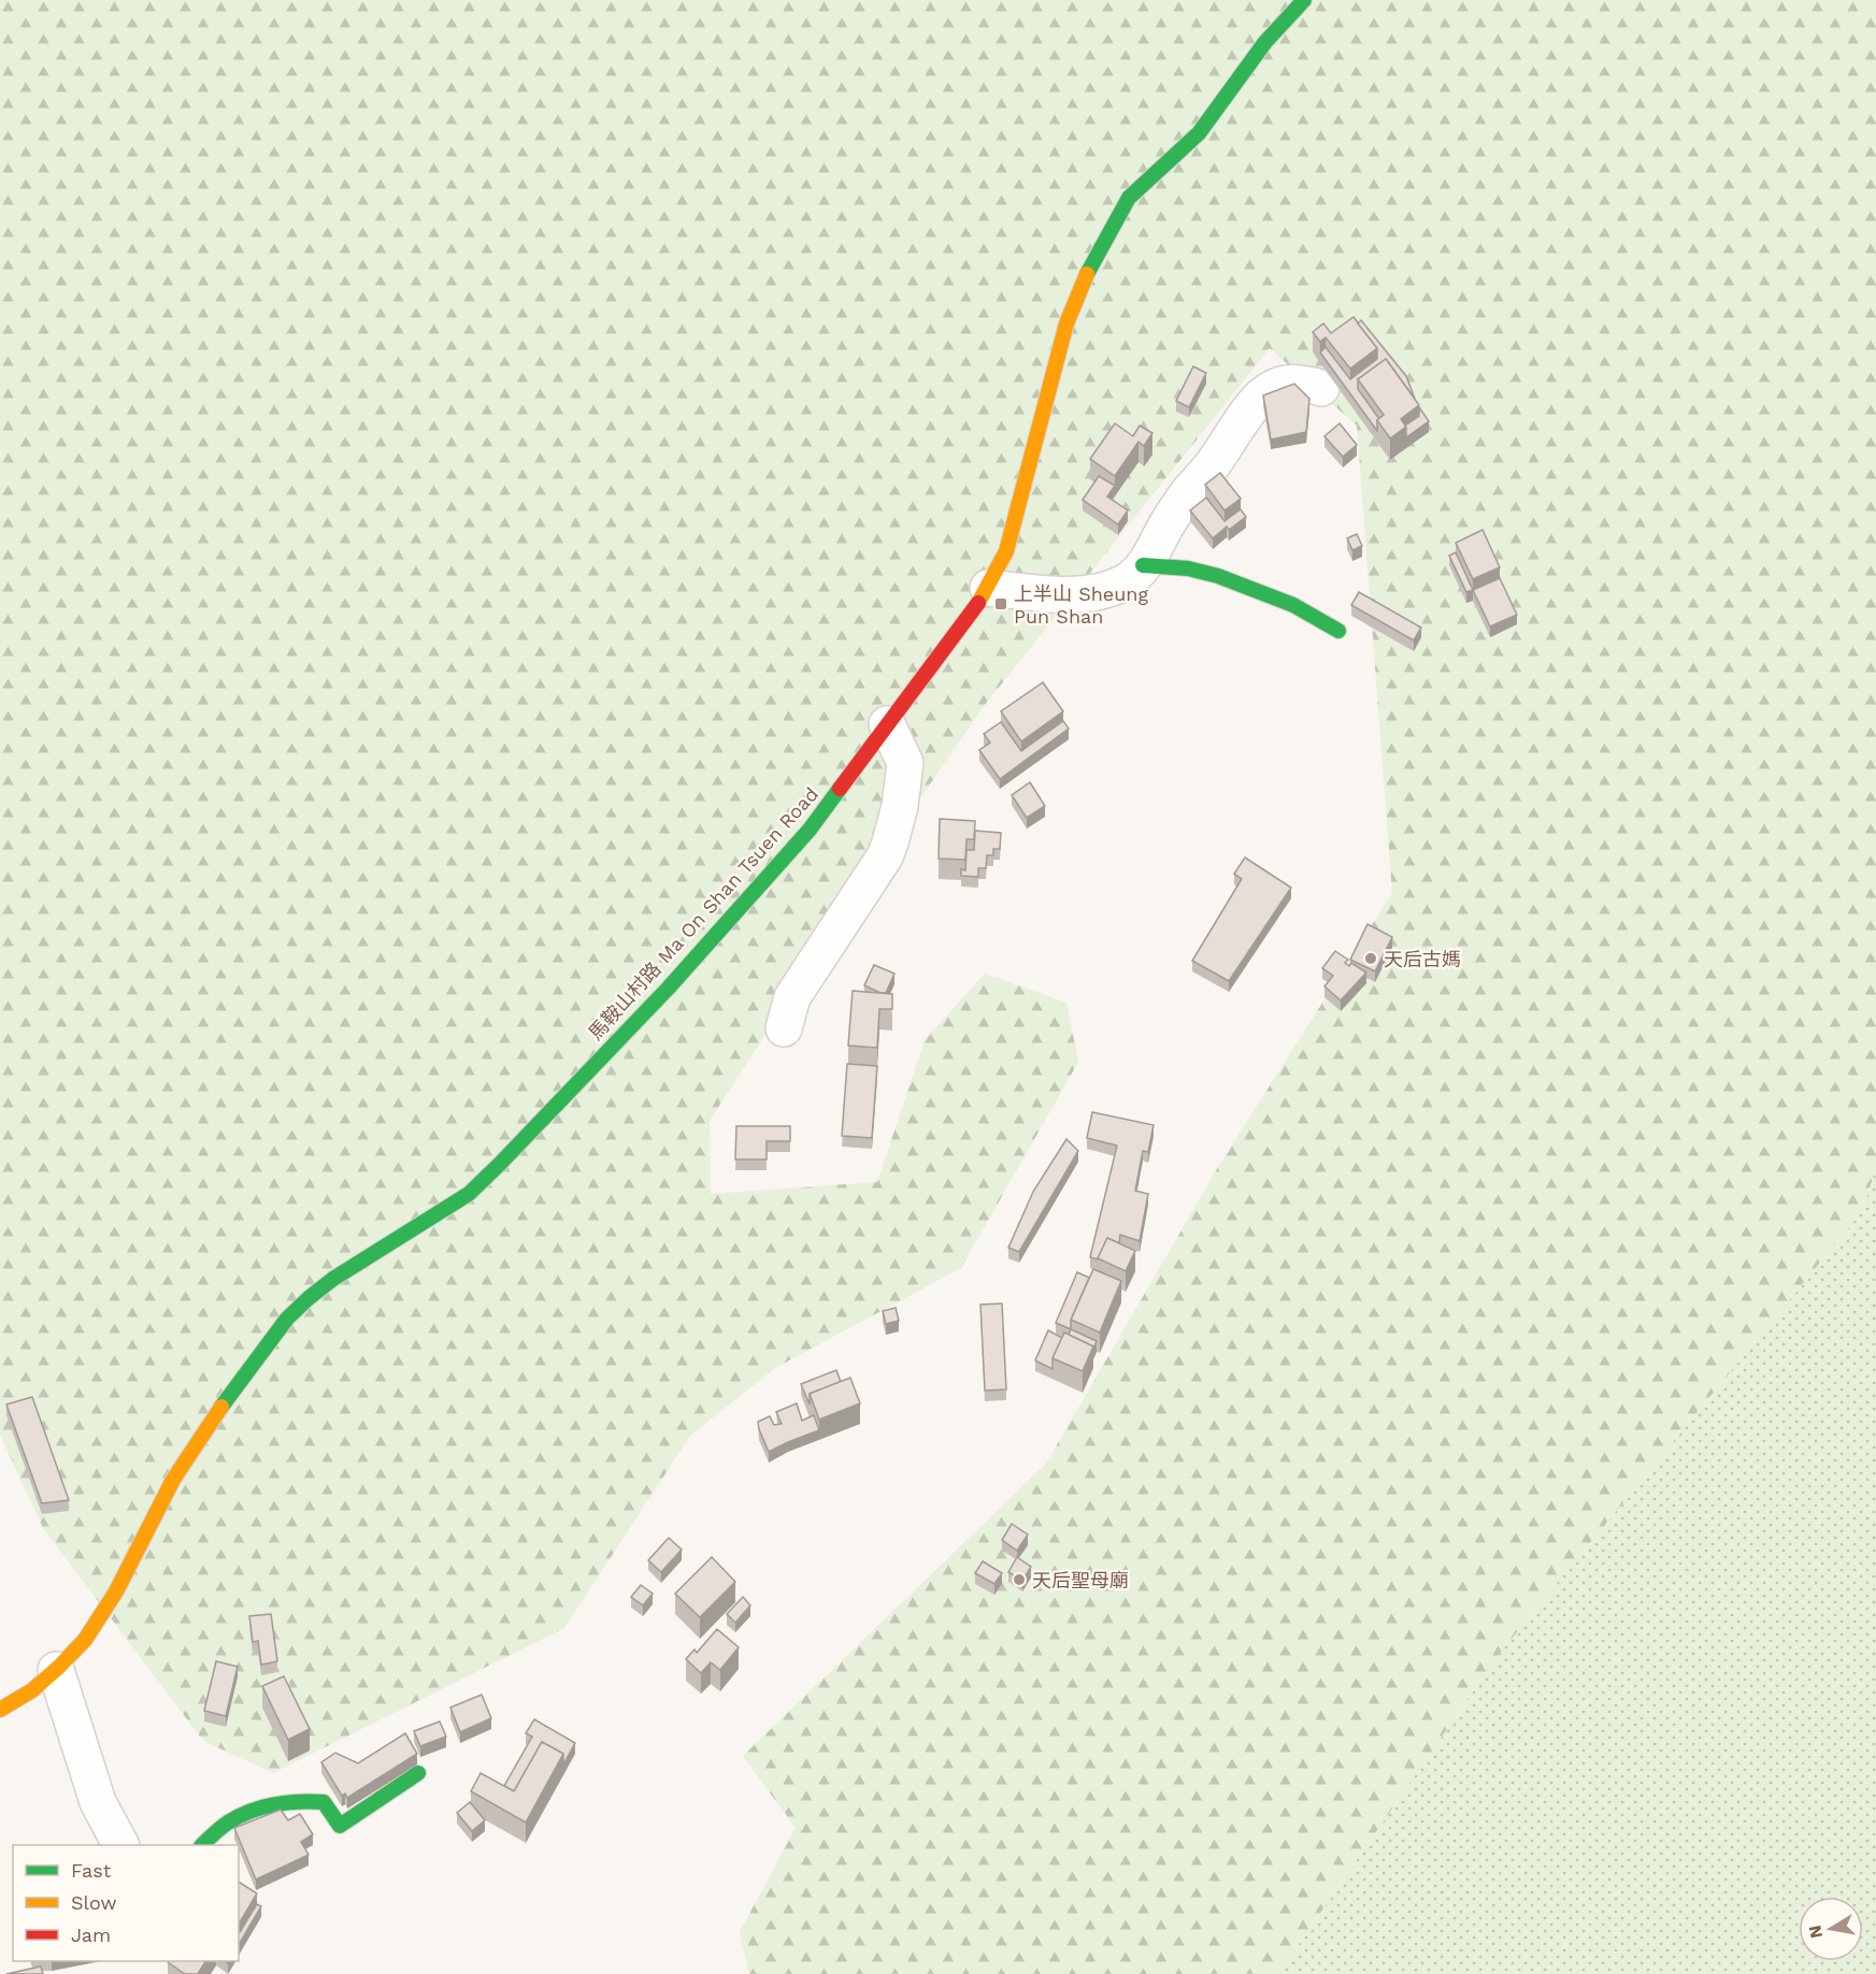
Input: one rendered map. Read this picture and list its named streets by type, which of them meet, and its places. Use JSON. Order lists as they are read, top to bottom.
{
  "streets": {
    "street": ["馬鞍山村路 Ma On Shan Tsuen Road"]
  },
  "places": {
    "transit": ["上半山 Sheung Pun Shan"],
    "other": ["天后古媽", "天后聖母廟"]
  },
  "legend": ["Fast", "Slow", "Jam"],
  "north": "left"
}
